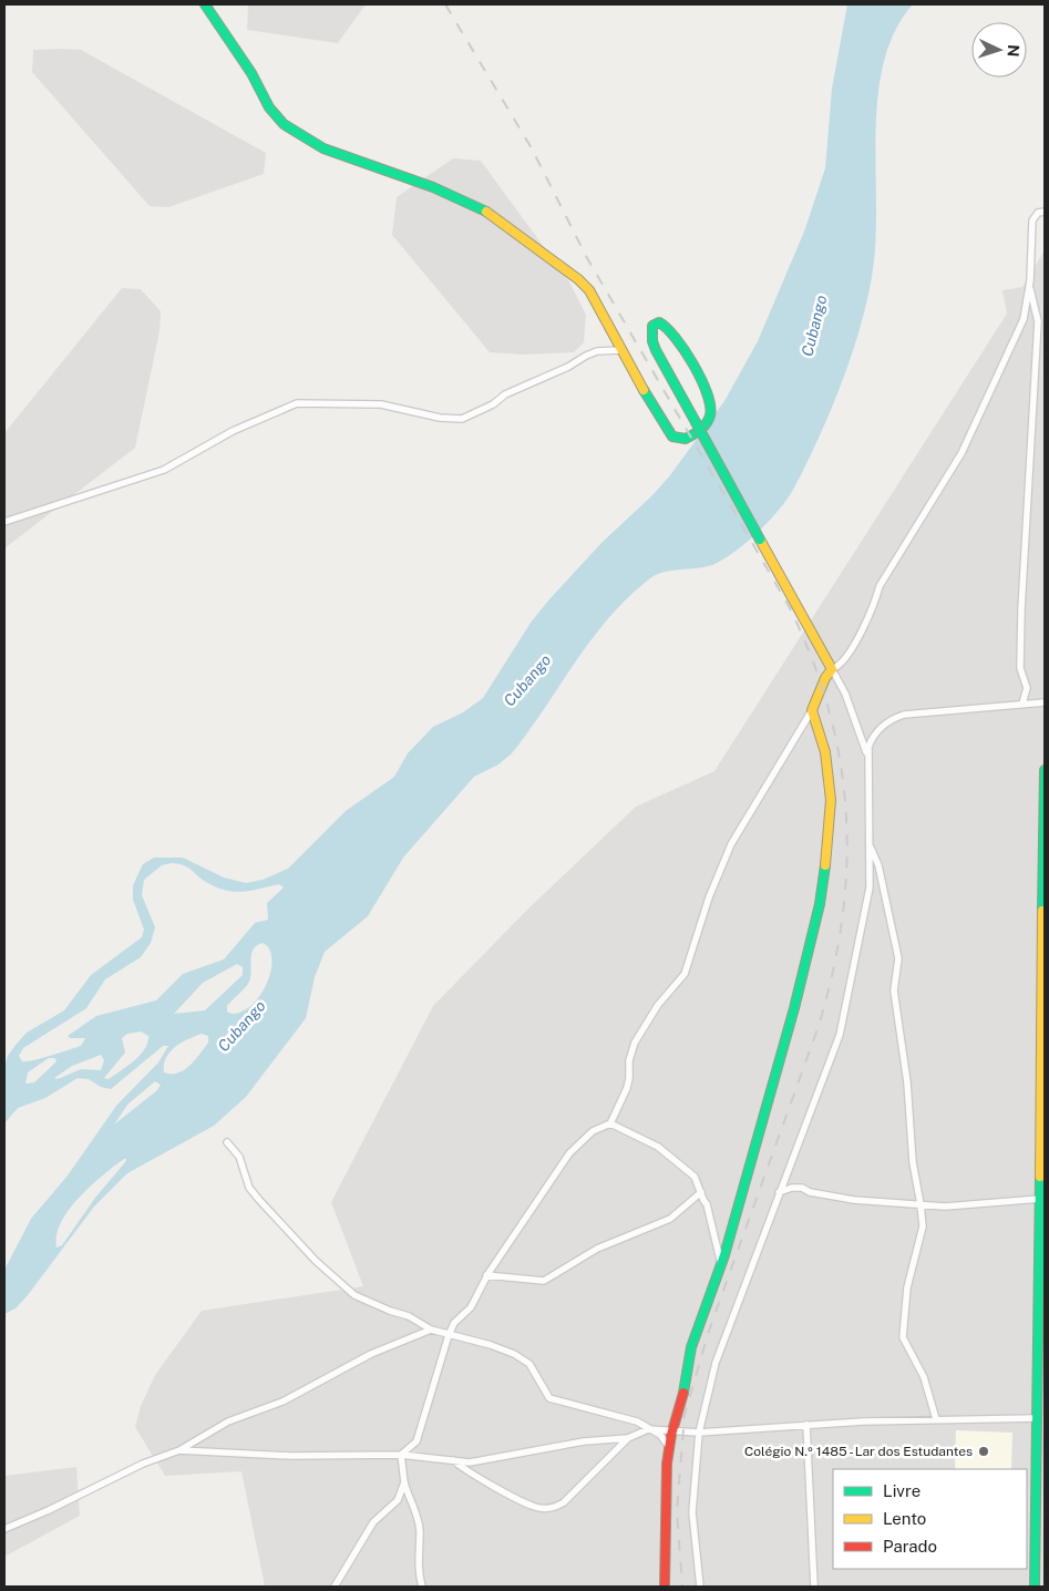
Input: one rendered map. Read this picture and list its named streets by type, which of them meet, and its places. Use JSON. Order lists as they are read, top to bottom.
{
  "water": ["Cubango"],
  "places": ["Colégio N.º 1485 - Lar dos Estudantes"],
  "legend": ["Livre", "Lento", "Parado"],
  "north": "right"
}
